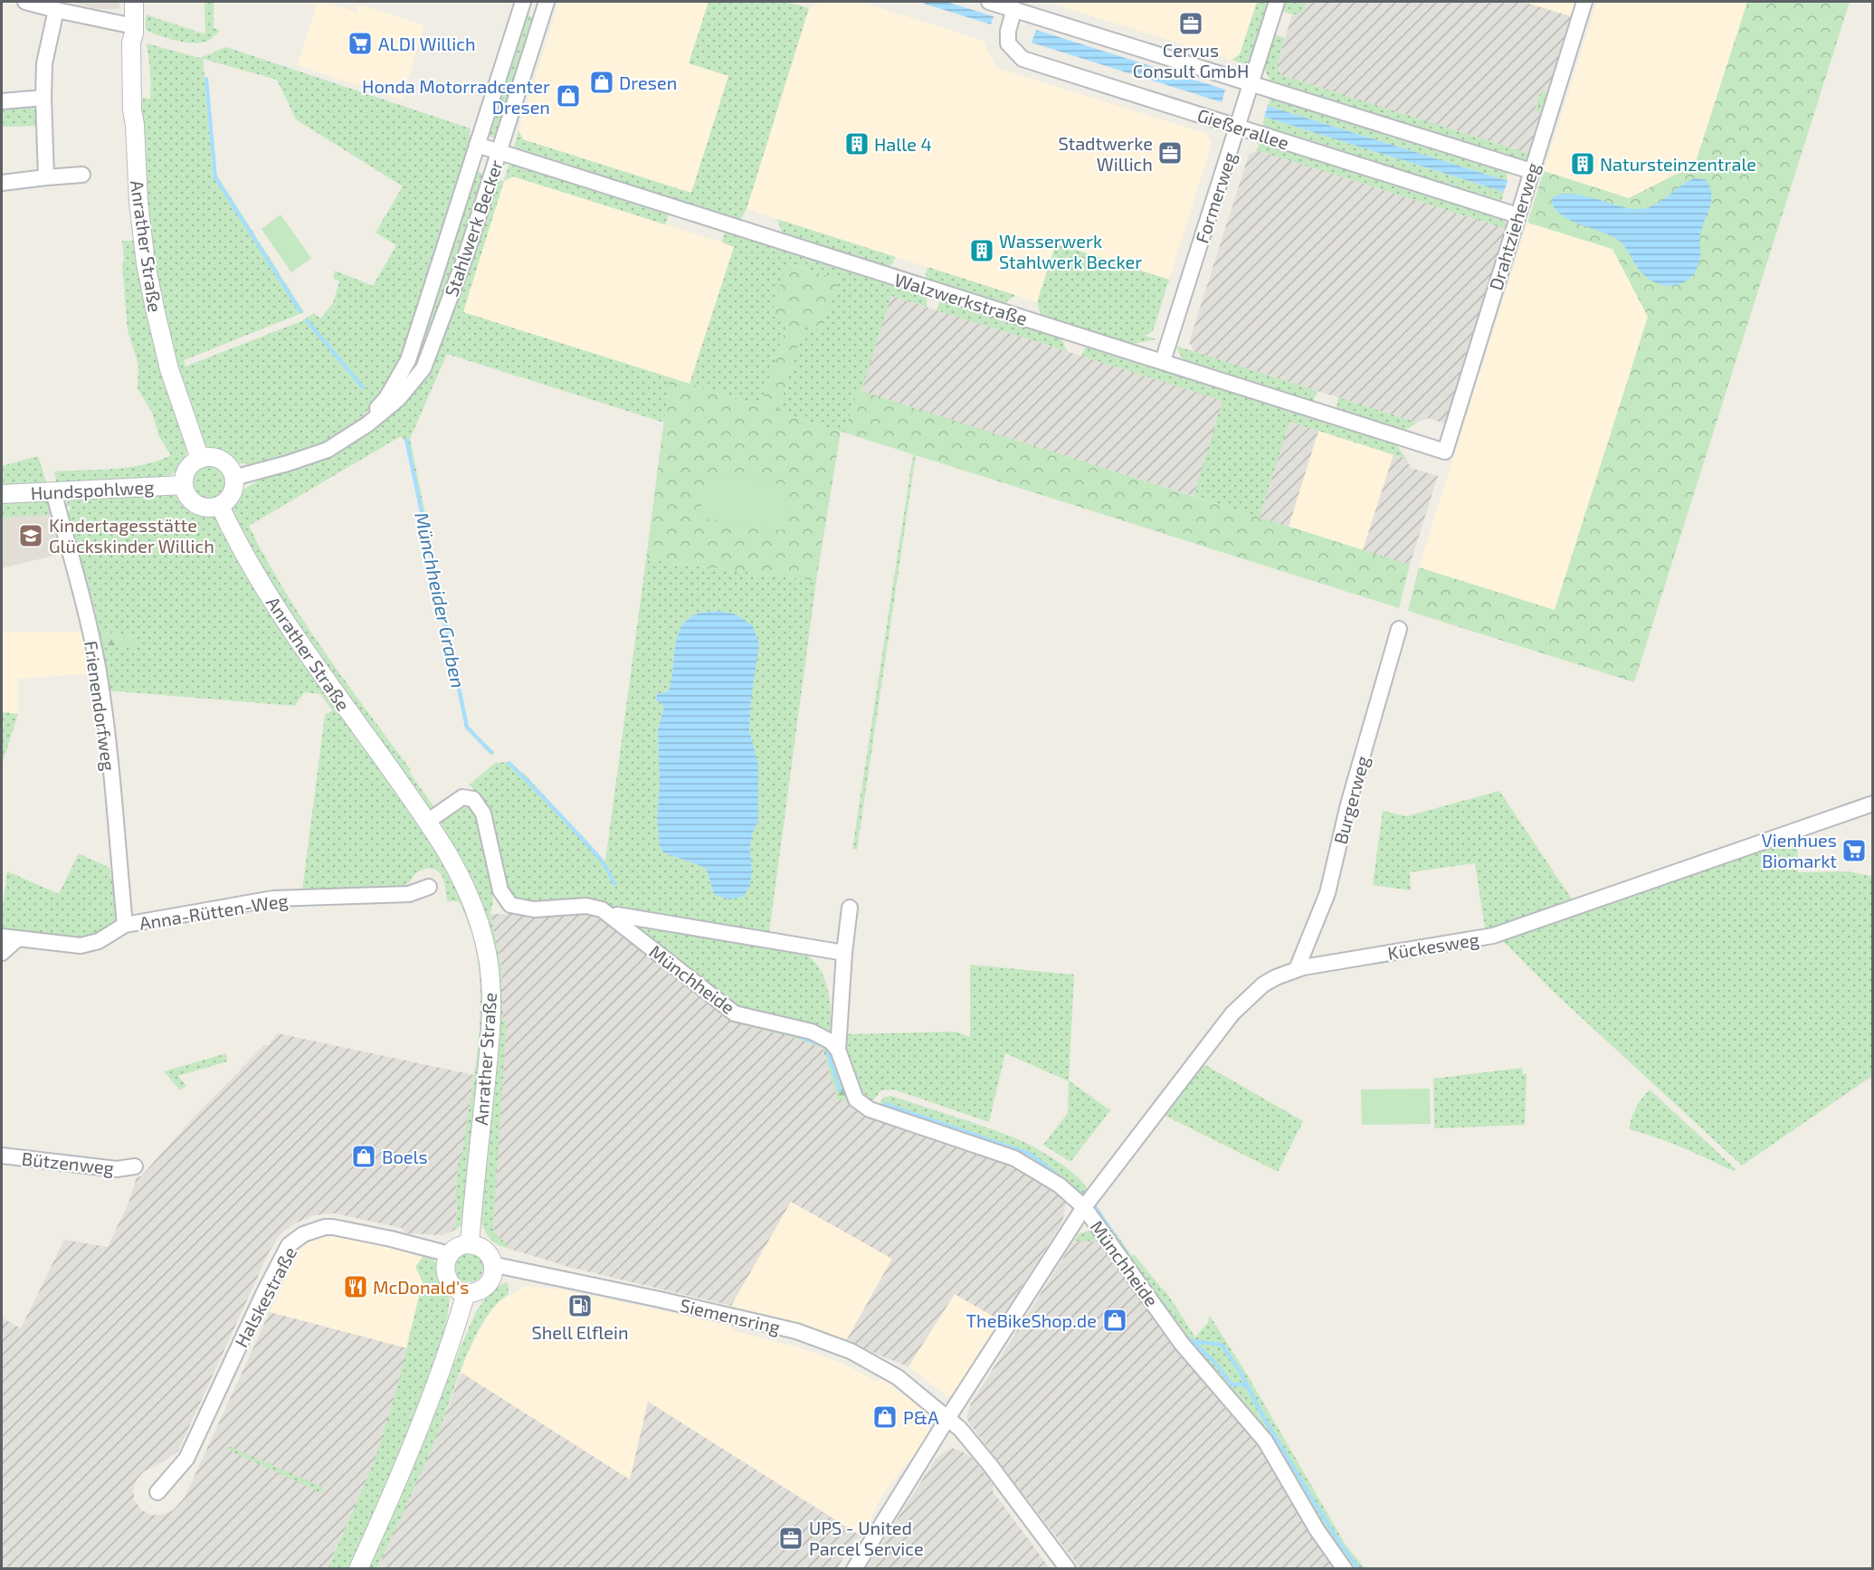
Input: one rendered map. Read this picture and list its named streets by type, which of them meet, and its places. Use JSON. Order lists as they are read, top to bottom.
{
  "streets": {
    "street": [
      "Gießerallee",
      "Formerweg",
      "Drahtzieherweg",
      "Stahlwerk Becker",
      "Anrather Straße",
      "Walzwerkstraße",
      "Hundspohlweg",
      "Frienendorfweg",
      "Burgerweg",
      "Anna-Rütten-Weg",
      "Kückesweg",
      "Münchheide",
      "Bützenweg",
      "Halskestraße",
      "Siemensring"
    ]
  },
  "crossings": [
    ["Gießerallee", "Formerweg"],
    ["Gießerallee", "Drahtzieherweg"],
    ["Formerweg", "Walzwerkstraße"],
    ["Drahtzieherweg", "Walzwerkstraße"],
    ["Stahlwerk Becker", "Anrather Straße"],
    ["Stahlwerk Becker", "Walzwerkstraße"],
    ["Stahlwerk Becker", "Hundspohlweg"],
    ["Anrather Straße", "Hundspohlweg"],
    ["Anrather Straße", "Halskestraße"],
    ["Anrather Straße", "Siemensring"],
    ["Hundspohlweg", "Frienendorfweg"],
    ["Frienendorfweg", "Anna-Rütten-Weg"],
    ["Burgerweg", "Kückesweg"],
    ["Kückesweg", "Münchheide"],
    ["Halskestraße", "Siemensring"]
  ],
  "water": ["Münchheider Graben"],
  "places": {
    "office": ["Cervus Consult GmbH", "Stadtwerke Willich", "UPS - United Parcel Service"],
    "supermarket": ["ALDI Willich", "Vienhues Biomarkt"],
    "shop": [
      "Dresen",
      "Honda Motorradcenter Dresen",
      "Boels",
      "TheBikeShop.de",
      "P&A"
    ],
    "building": ["Halle 4", "Natursteinzentrale", "Wasserwerk Stahlwerk Becker"],
    "school or university": ["Kindertagesstätte Glückskinder Willich"],
    "restaurant": ["McDonald's"],
    "fuel station": ["Shell Elflein"]
  }
}
